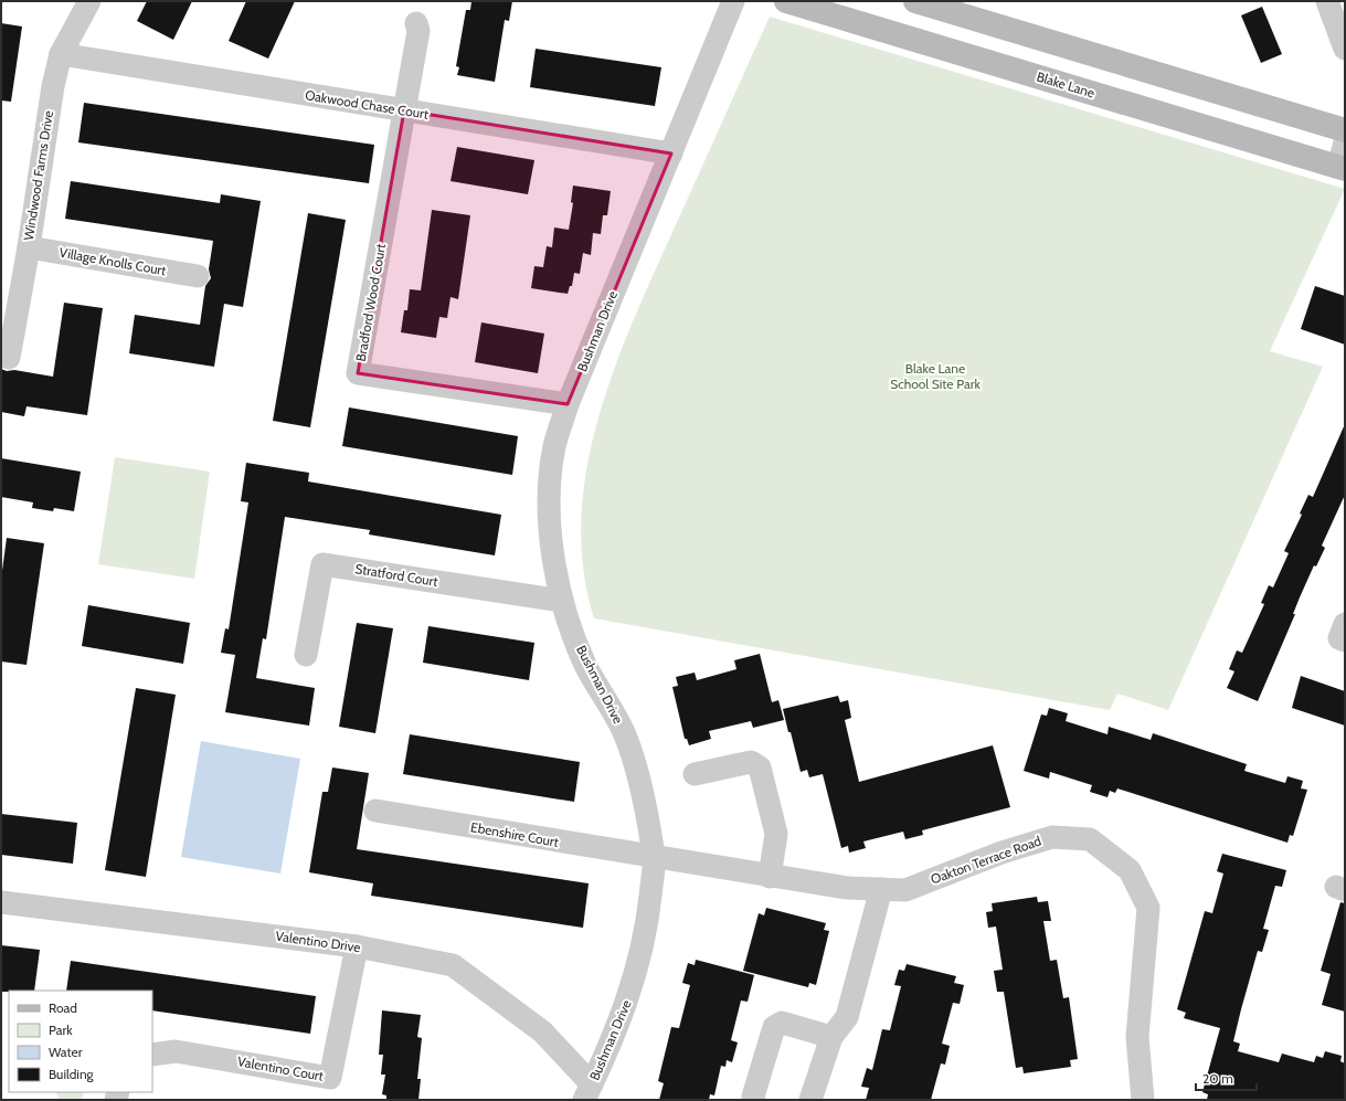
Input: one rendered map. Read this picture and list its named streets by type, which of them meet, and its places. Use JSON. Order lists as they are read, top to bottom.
{
  "streets": {
    "main road": ["Blake Lane"],
    "street": [
      "Oakwood Chase Court",
      "Windwood Farms Drive",
      "Village Knolls Court",
      "Bradford Wood Court",
      "Bushman Drive",
      "Stratford Court",
      "Ebenshire Court",
      "Oakton Terrace Road",
      "Valentino Drive",
      "Valentino Court"
    ]
  },
  "crossings": [
    ["Oakwood Chase Court", "Windwood Farms Drive"],
    ["Oakwood Chase Court", "Bradford Wood Court"],
    ["Oakwood Chase Court", "Bushman Drive"],
    ["Windwood Farms Drive", "Village Knolls Court"],
    ["Bradford Wood Court", "Bushman Drive"],
    ["Bushman Drive", "Stratford Court"],
    ["Bushman Drive", "Ebenshire Court"],
    ["Bushman Drive", "Oakton Terrace Road"],
    ["Bushman Drive", "Valentino Drive"],
    ["Ebenshire Court", "Oakton Terrace Road"],
    ["Valentino Drive", "Valentino Court"]
  ],
  "parks": ["Blake Lane School Site Park"],
  "legend": [
    "Road",
    "Park",
    "Water",
    "Building"
  ],
  "scale_bar": "20 m"
}
